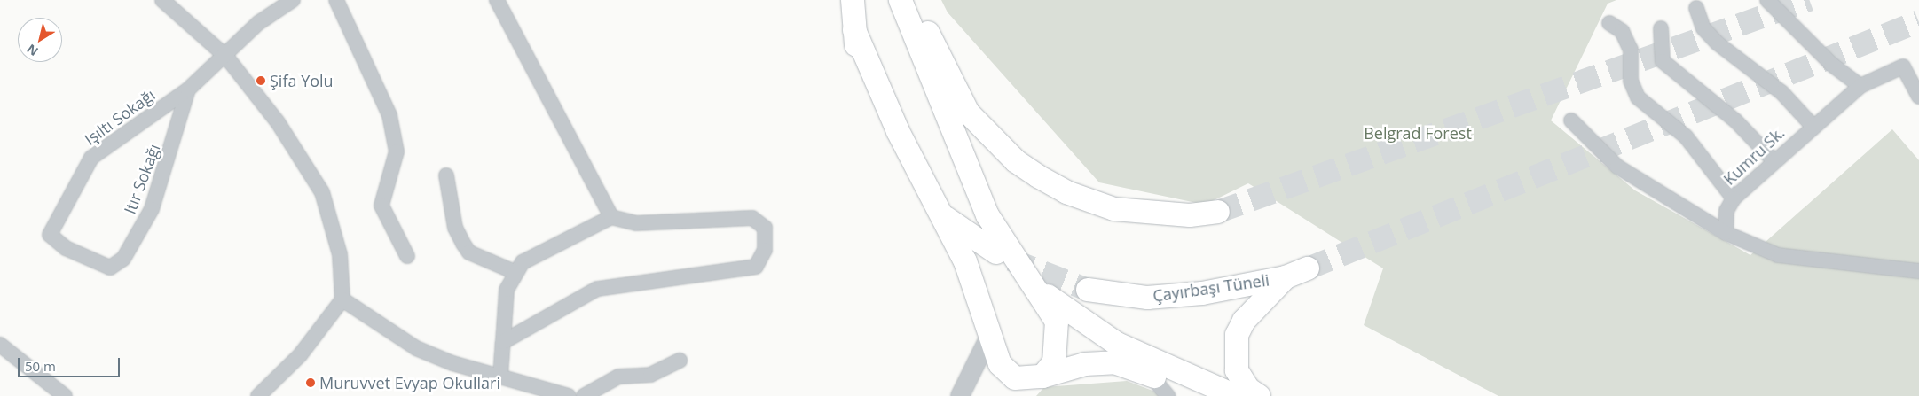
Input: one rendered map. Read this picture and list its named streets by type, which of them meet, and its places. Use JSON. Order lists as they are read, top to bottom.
{
  "streets": {
    "main road": ["Çayırbaşı Tüneli"],
    "street": ["Işıltı Sokağı", "Kumru Sk.", "Itır Sokağı"]
  },
  "crossings": [
    ["Işıltı Sokağı", "Itır Sokağı"]
  ],
  "parks": ["Belgrad Forest"],
  "places": ["Şifa Yolu", "Muruvvet Evyap Okullari"],
  "scale_bar": "50 m",
  "north": "bottom left"
}
